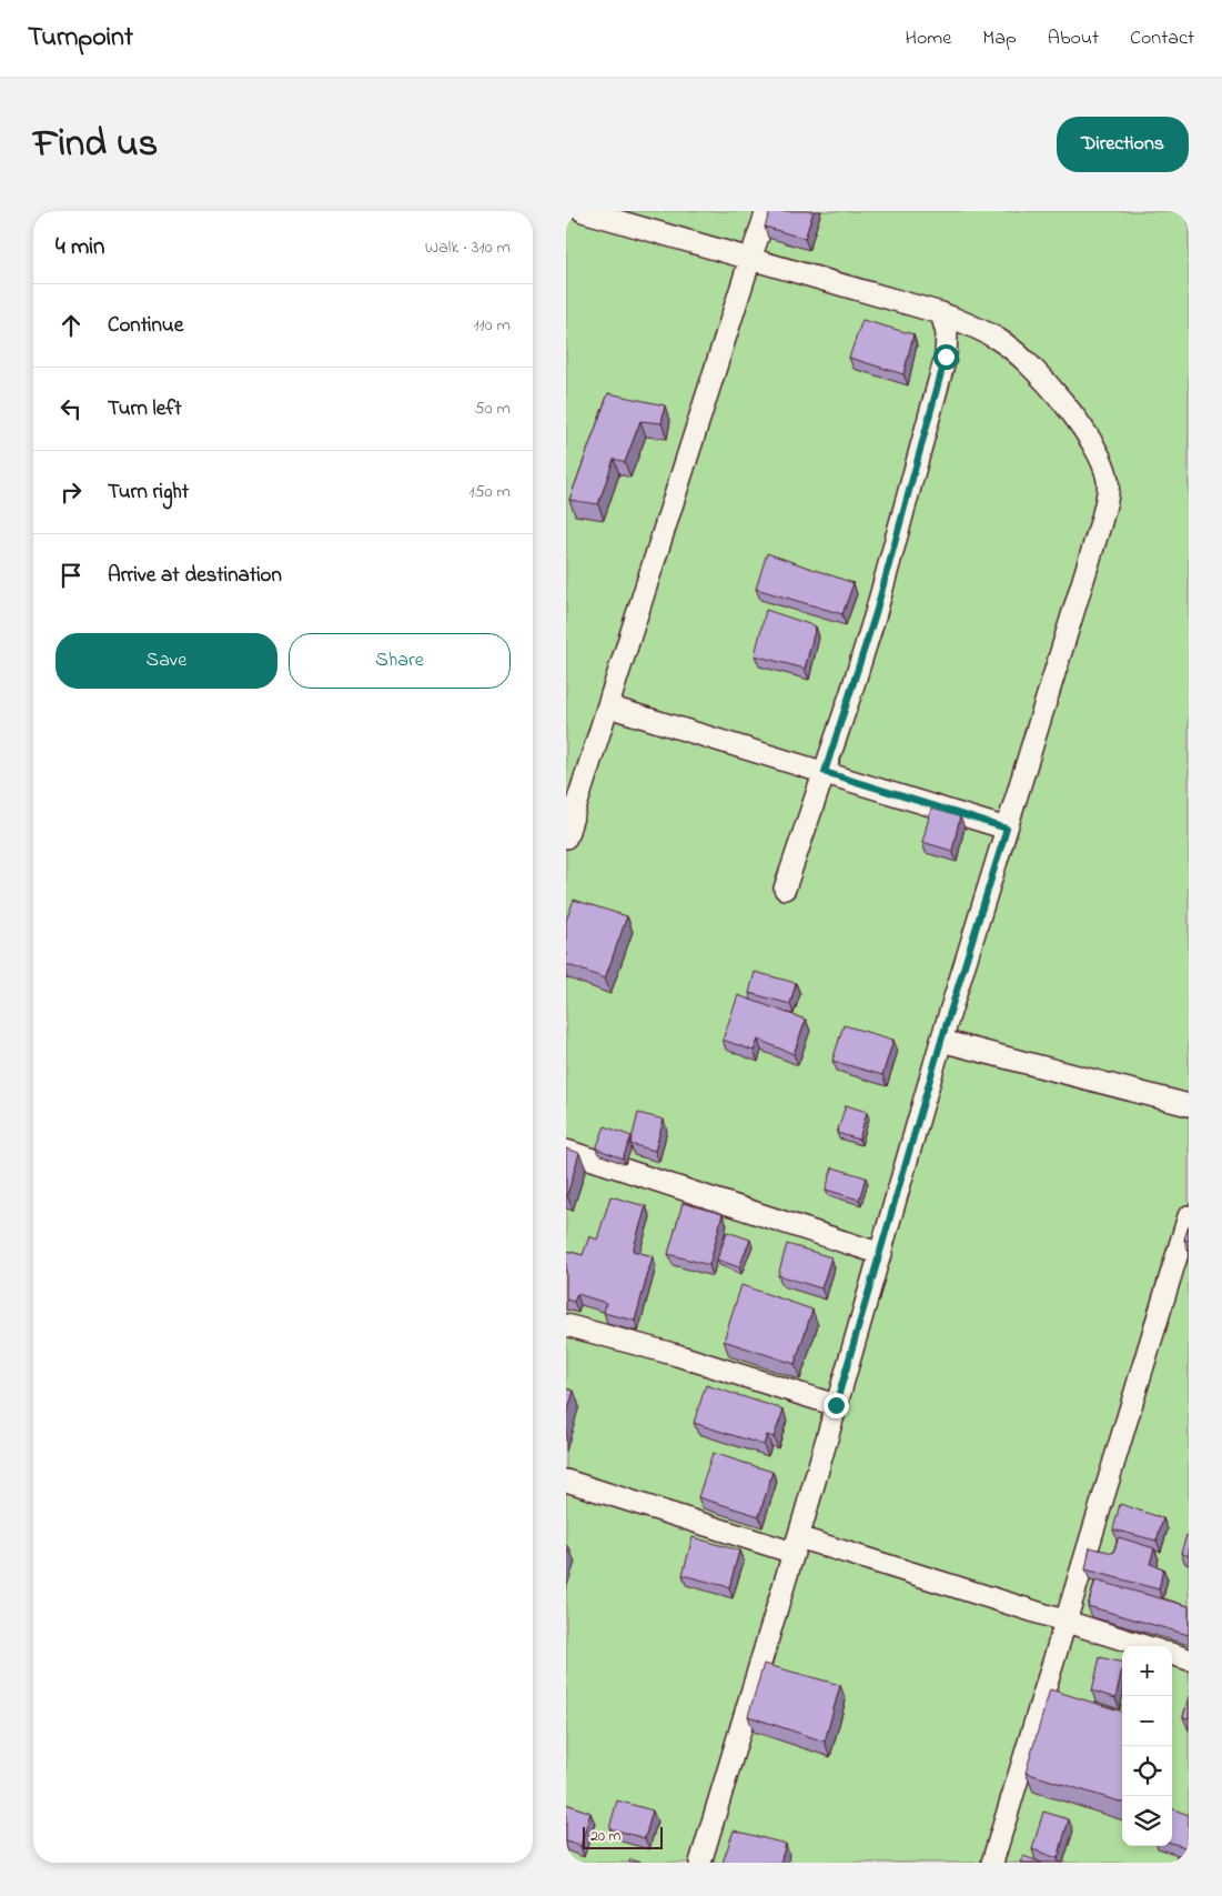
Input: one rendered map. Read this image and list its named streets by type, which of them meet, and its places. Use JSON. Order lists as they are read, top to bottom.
{
  "scale_bar": "20 m",
  "page": {
    "header": "Turnpoint",
    "nav": [
      "Home",
      "Map",
      "About",
      "Contact"
    ],
    "title": "Find us",
    "buttons": [
      "Directions",
      ["Save", "Share"]
    ],
    "heading": ["4 min", "Walk · 310 m"],
    "list": [
      ["Continue", "110 m"],
      ["Turn left", "50 m"],
      ["Turn right", "150 m"],
      "Arrive at destination"
    ],
    "map_buttons": ["+", "−"],
    "scale": "20 m"
  }
}
